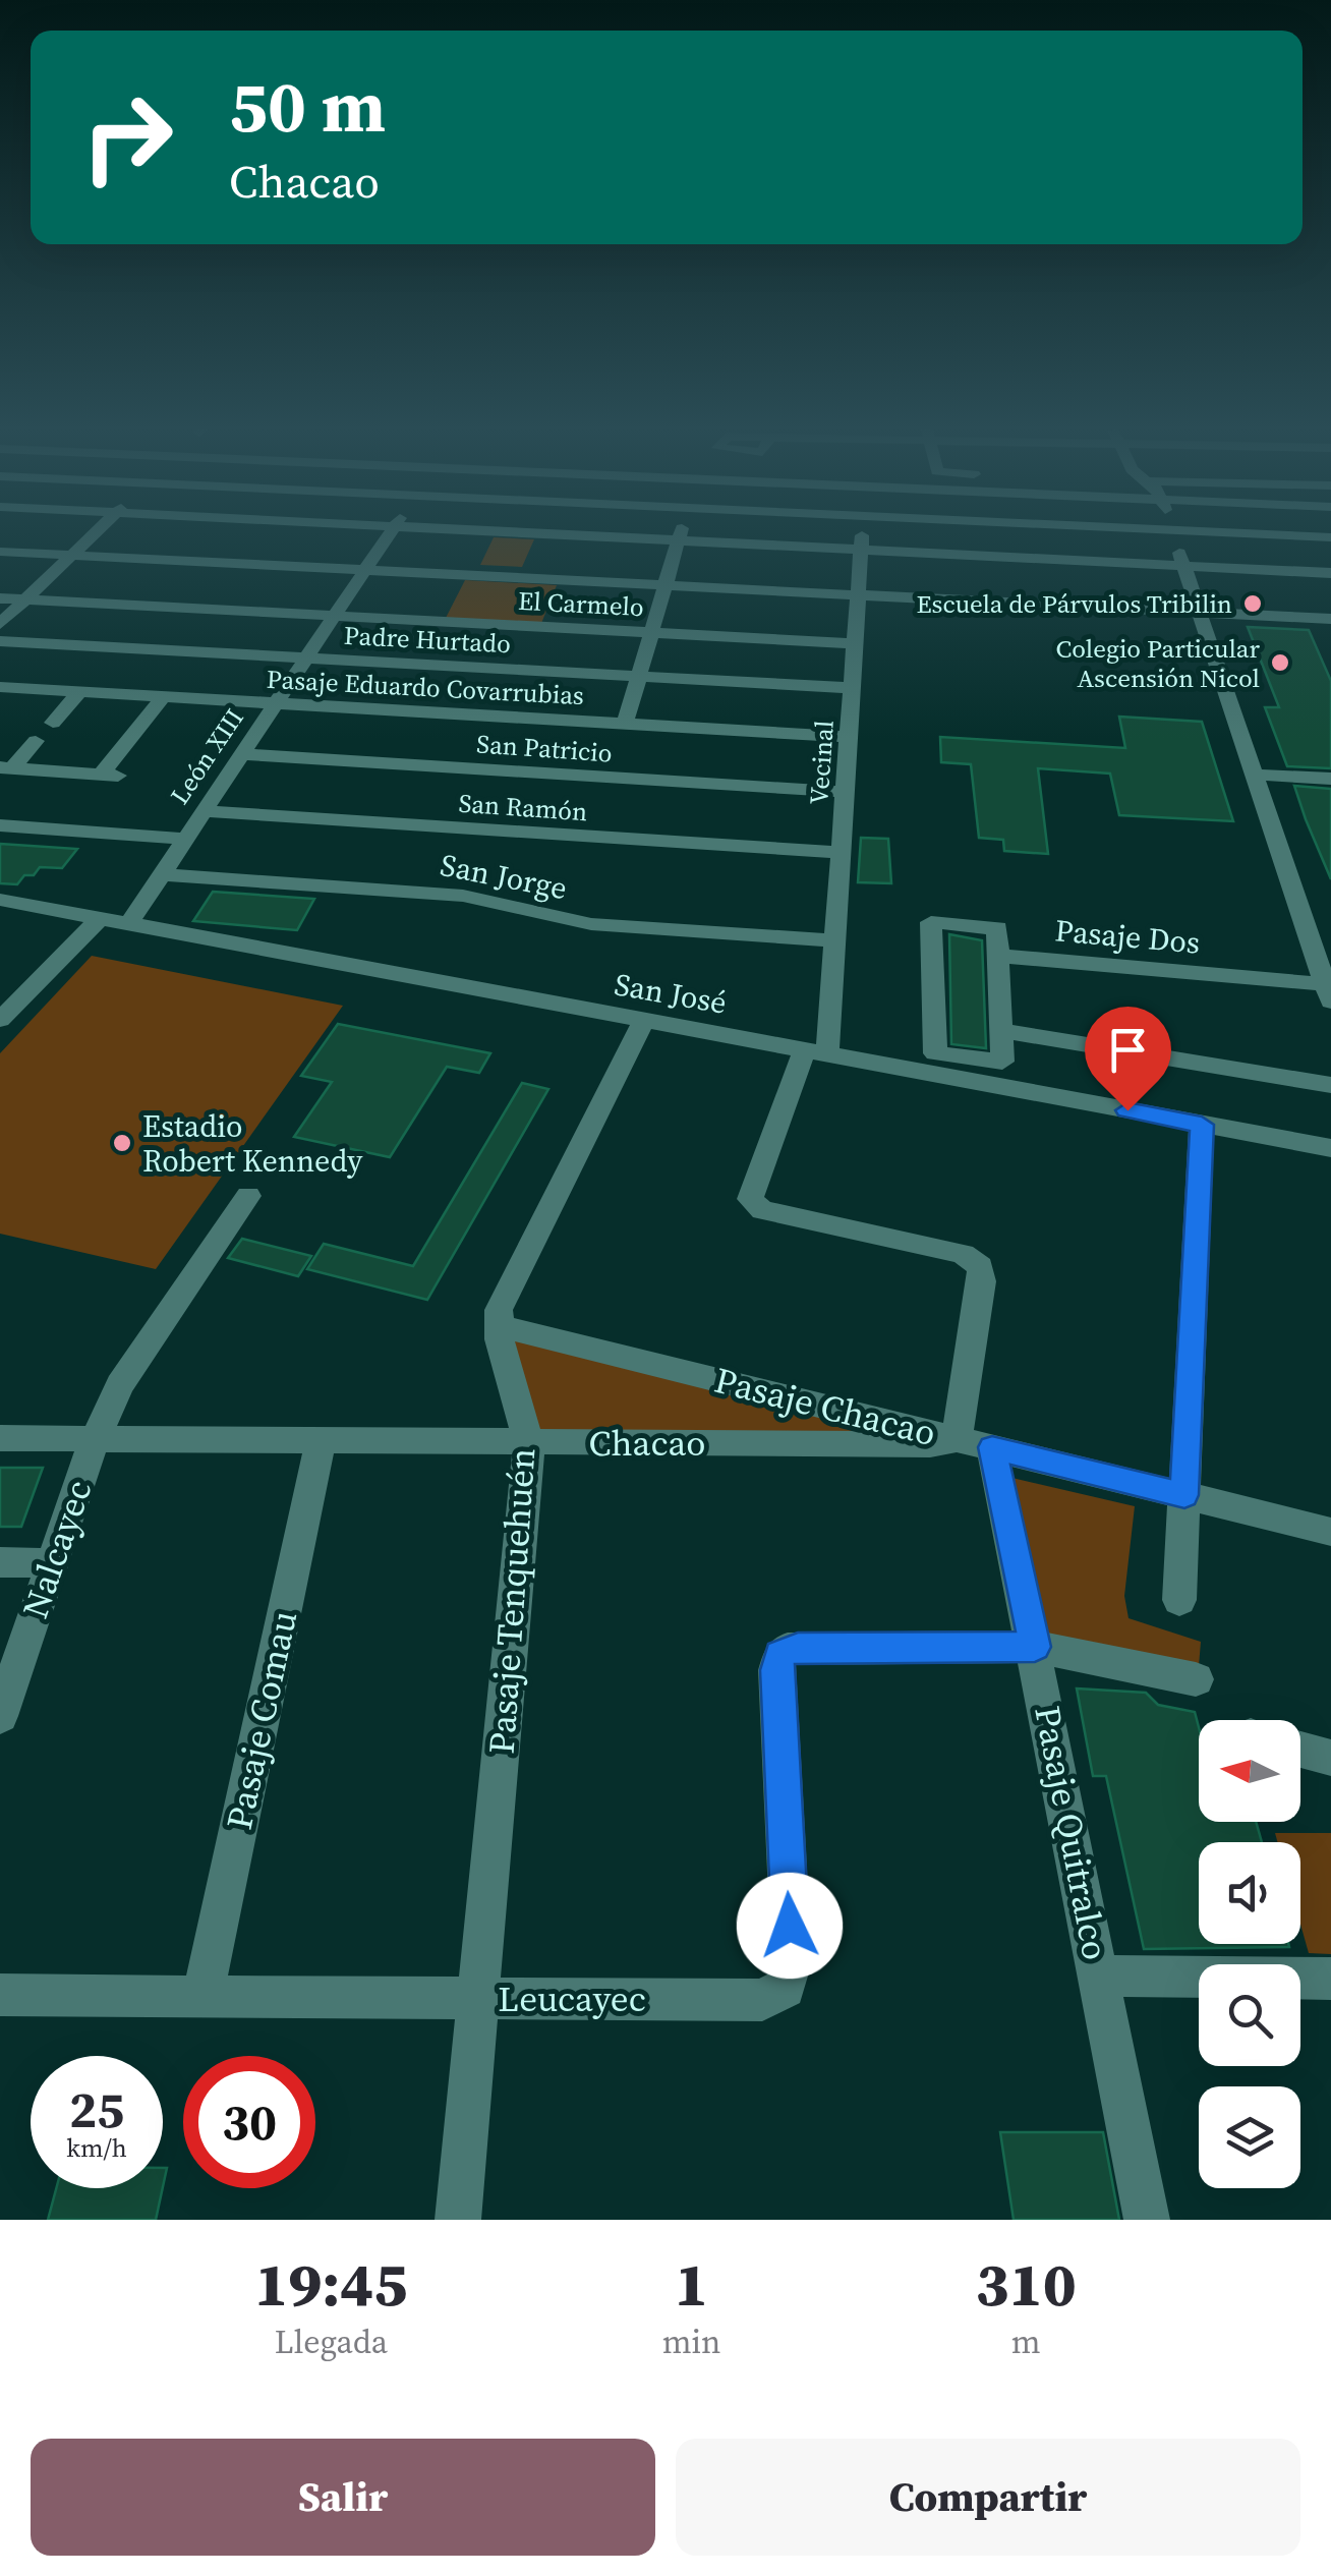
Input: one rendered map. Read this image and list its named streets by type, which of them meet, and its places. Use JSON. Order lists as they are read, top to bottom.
{
  "streets": {
    "street": [
      "El Carmelo",
      "Padre Hurtado",
      "Pasaje Eduardo Covarrubias",
      "San Patricio",
      "León XIII",
      "Vecinal",
      "San Ramón",
      "San Jorge",
      "Pasaje Dos",
      "San José",
      "Pasaje Chacao",
      "Chacao",
      "Nalcayec",
      "Pasaje Tenquehuén",
      "Pasaje Comau",
      "Pasaje Quitralco",
      "Leucayec"
    ]
  },
  "crossings": [
    ["El Carmelo", "León XIII"],
    ["El Carmelo", "Vecinal"],
    ["Padre Hurtado", "León XIII"],
    ["Padre Hurtado", "Vecinal"],
    ["Pasaje Eduardo Covarrubias", "León XIII"],
    ["Pasaje Eduardo Covarrubias", "Vecinal"],
    ["San Patricio", "León XIII"],
    ["San Patricio", "Vecinal"],
    ["León XIII", "San Ramón"],
    ["León XIII", "San Jorge"],
    ["León XIII", "San José"],
    ["Vecinal", "San Ramón"],
    ["Vecinal", "San Jorge"],
    ["Vecinal", "San José"],
    ["Vecinal", "Pasaje Chacao"],
    ["Vecinal", "Chacao"],
    ["Vecinal", "Pasaje Quitralco"],
    ["Pasaje Chacao", "Chacao"],
    ["Pasaje Chacao", "Pasaje Tenquehuén"],
    ["Pasaje Chacao", "Pasaje Quitralco"],
    ["Chacao", "Nalcayec"],
    ["Chacao", "Pasaje Tenquehuén"],
    ["Chacao", "Pasaje Comau"],
    ["Chacao", "Pasaje Quitralco"],
    ["Pasaje Tenquehuén", "Leucayec"],
    ["Pasaje Comau", "Leucayec"],
    ["Pasaje Quitralco", "Leucayec"]
  ],
  "places": ["Escuela de Párvulos Tribilin", "Colegio Particular Ascensión Nicol", "Estadio Robert Kennedy"],
  "north": "left",
  "page": {
    "turn": ["50 m", "Chacao"],
    "speed": "25 km/h",
    "limit": "30",
    "eta": [
      "19:45",
      "Llegada",
      "1",
      "min",
      "310",
      "m"
    ],
    "buttons": ["Salir", "Compartir"]
  }
}
